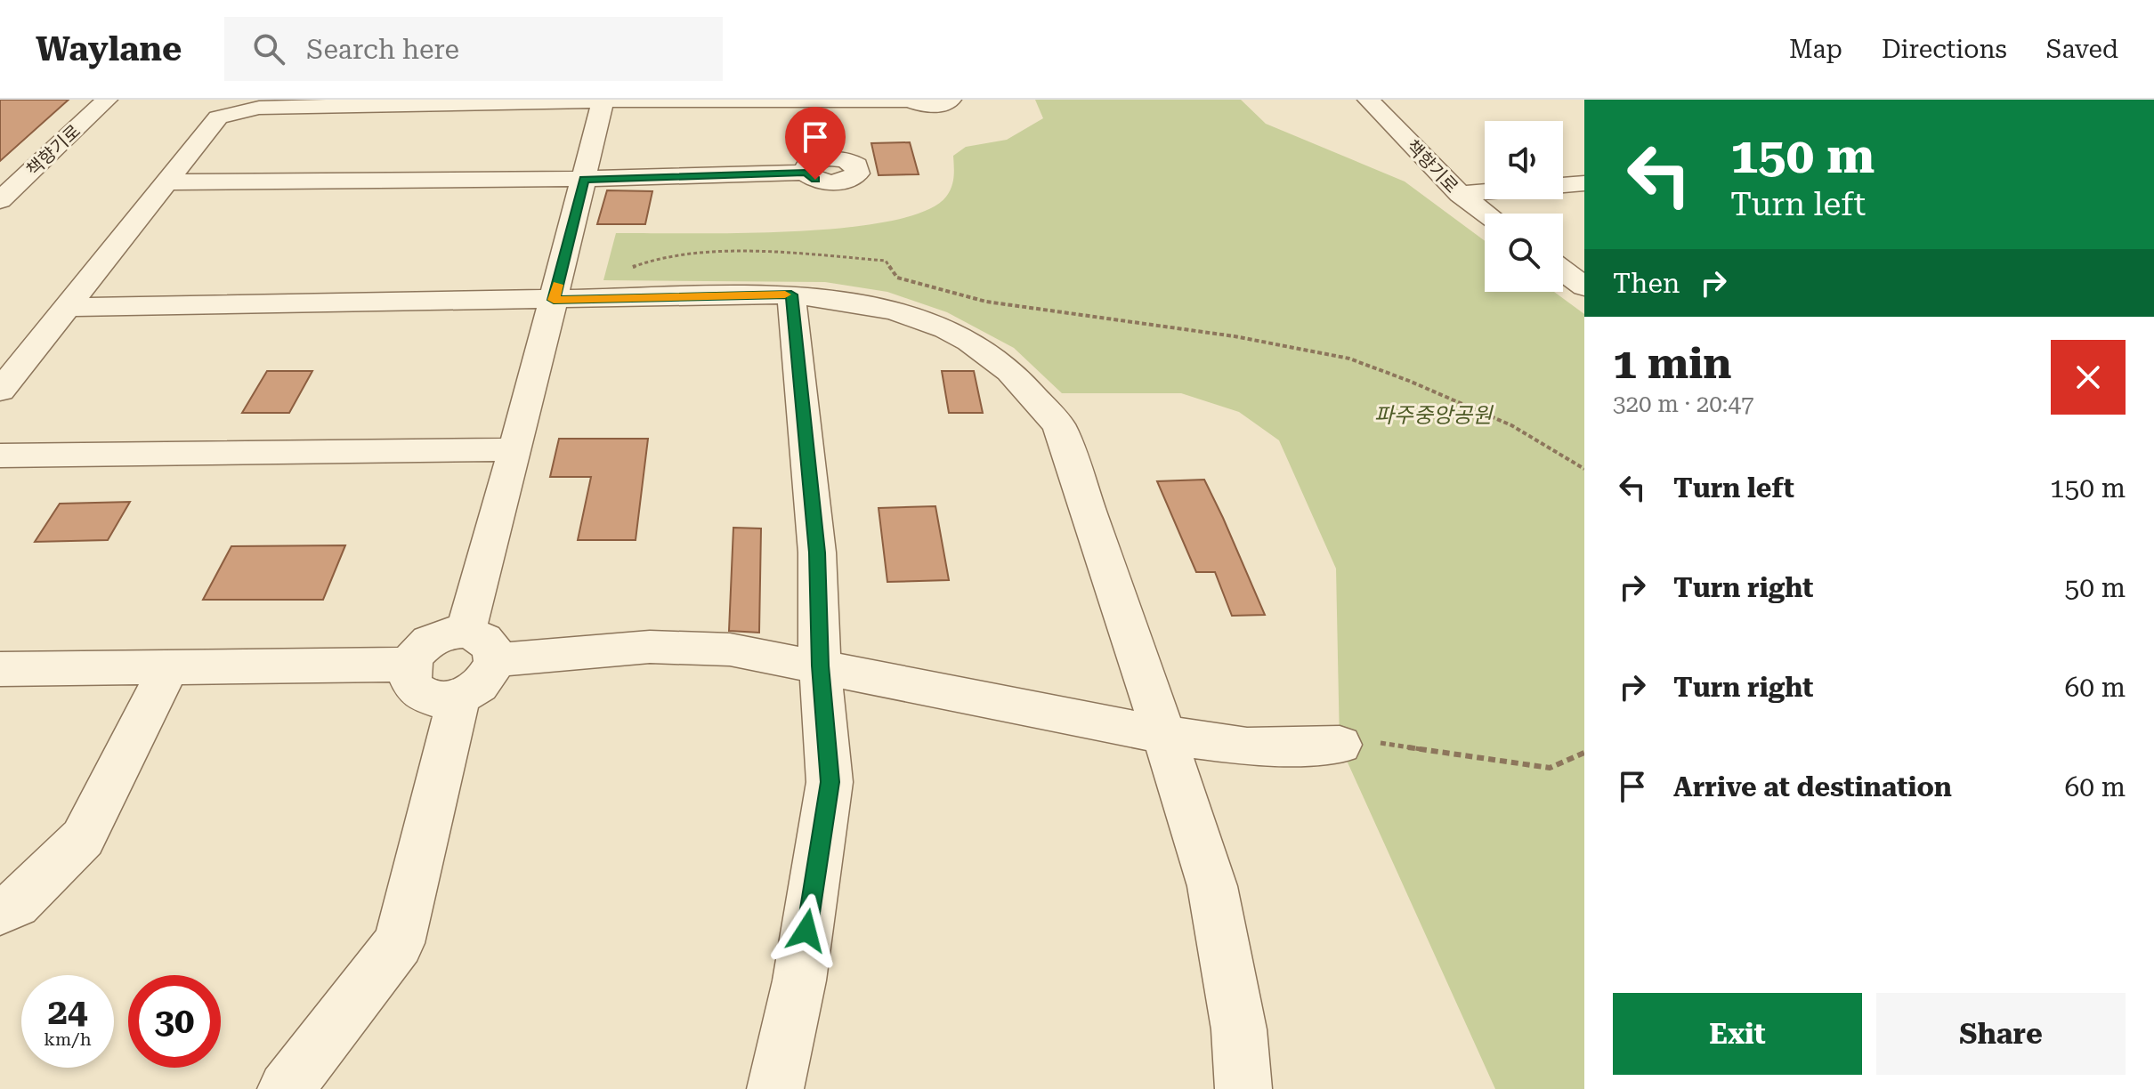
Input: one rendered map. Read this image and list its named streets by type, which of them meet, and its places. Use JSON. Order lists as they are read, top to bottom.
{
  "streets": {
    "street": ["책향기로"]
  },
  "parks": ["파주중앙공원"],
  "page": {
    "header": "Waylane",
    "search": "Search here",
    "nav": ["Map", "Directions", "Saved"],
    "turn": ["150 m", "Turn left"],
    "then": "Then",
    "heading": ["1 min", "320 m · 20:47"],
    "list": [
      {
        "name": "Turn left",
        "value": "150 m"
      },
      {
        "name": "Turn right",
        "value": "50 m"
      },
      {
        "name": "Turn right",
        "value": "60 m"
      },
      {
        "name": "Arrive at destination",
        "value": "60 m"
      }
    ],
    "speed": "24 km/h",
    "limit": "30",
    "buttons": ["Exit", "Share"]
  }
}
